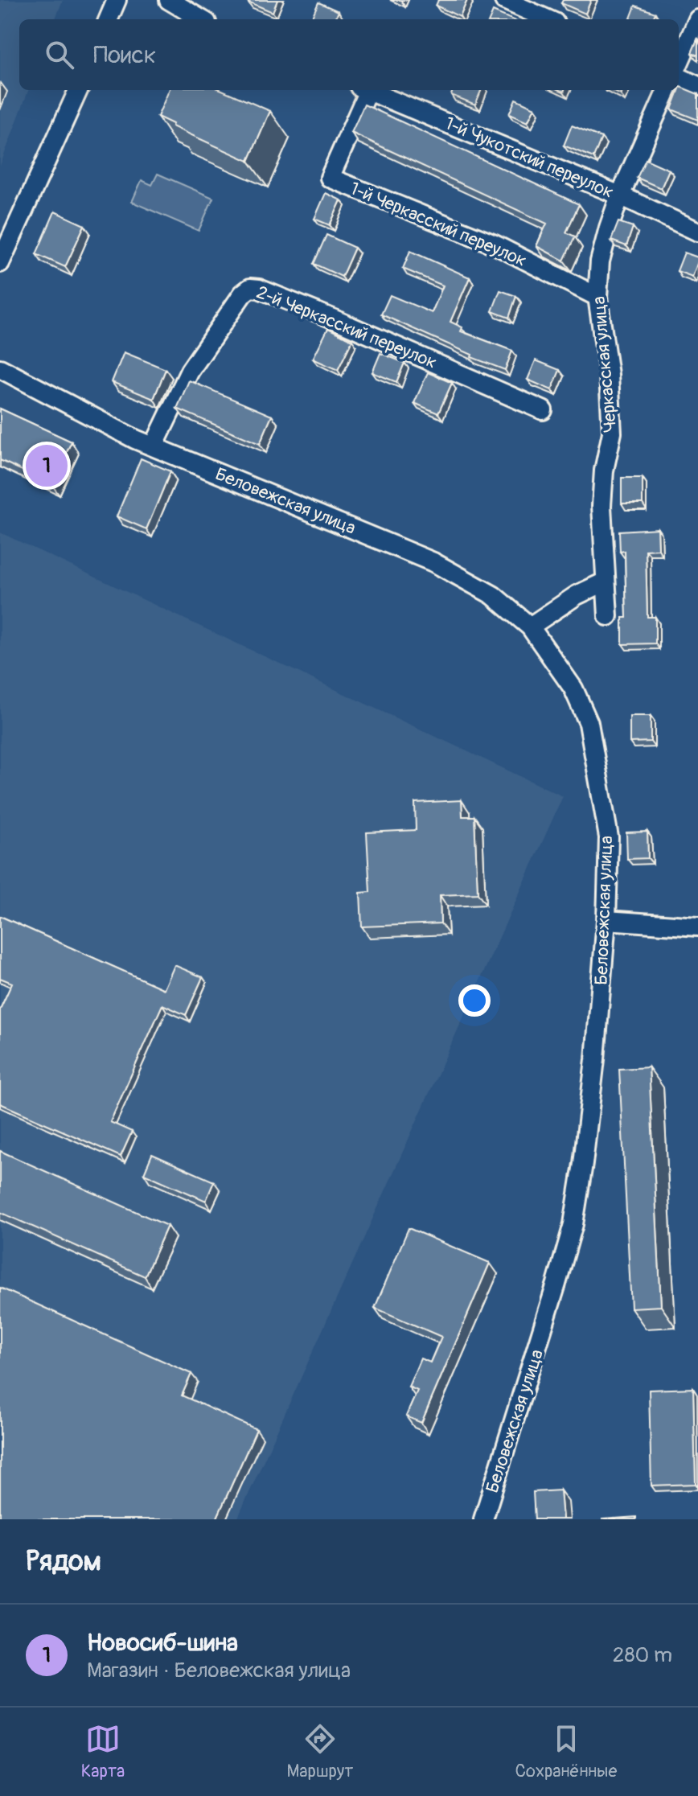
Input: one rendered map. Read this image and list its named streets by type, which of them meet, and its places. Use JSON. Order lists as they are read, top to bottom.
{
  "streets": {
    "street": [
      "1-й Чукотский переулок",
      "1-й Черкасский переулок",
      "2-й Черкасский переулок",
      "Черкасская улица",
      "Беловежская улица"
    ]
  },
  "crossings": [
    ["1-й Чукотский переулок", "Черкасская улица"],
    ["1-й Черкасский переулок", "Черкасская улица"],
    ["2-й Черкасский переулок", "Беловежская улица"]
  ],
  "page": {
    "search": "Поиск",
    "pins": "1",
    "heading": "Рядом",
    "list": [
      {
        "mark": "1",
        "name": "Новосиб-шина",
        "note": "Магазин · Беловежская улица",
        "value": "280 m"
      }
    ],
    "nav": ["Карта", "Маршрут", "Сохранённые"]
  }
}
